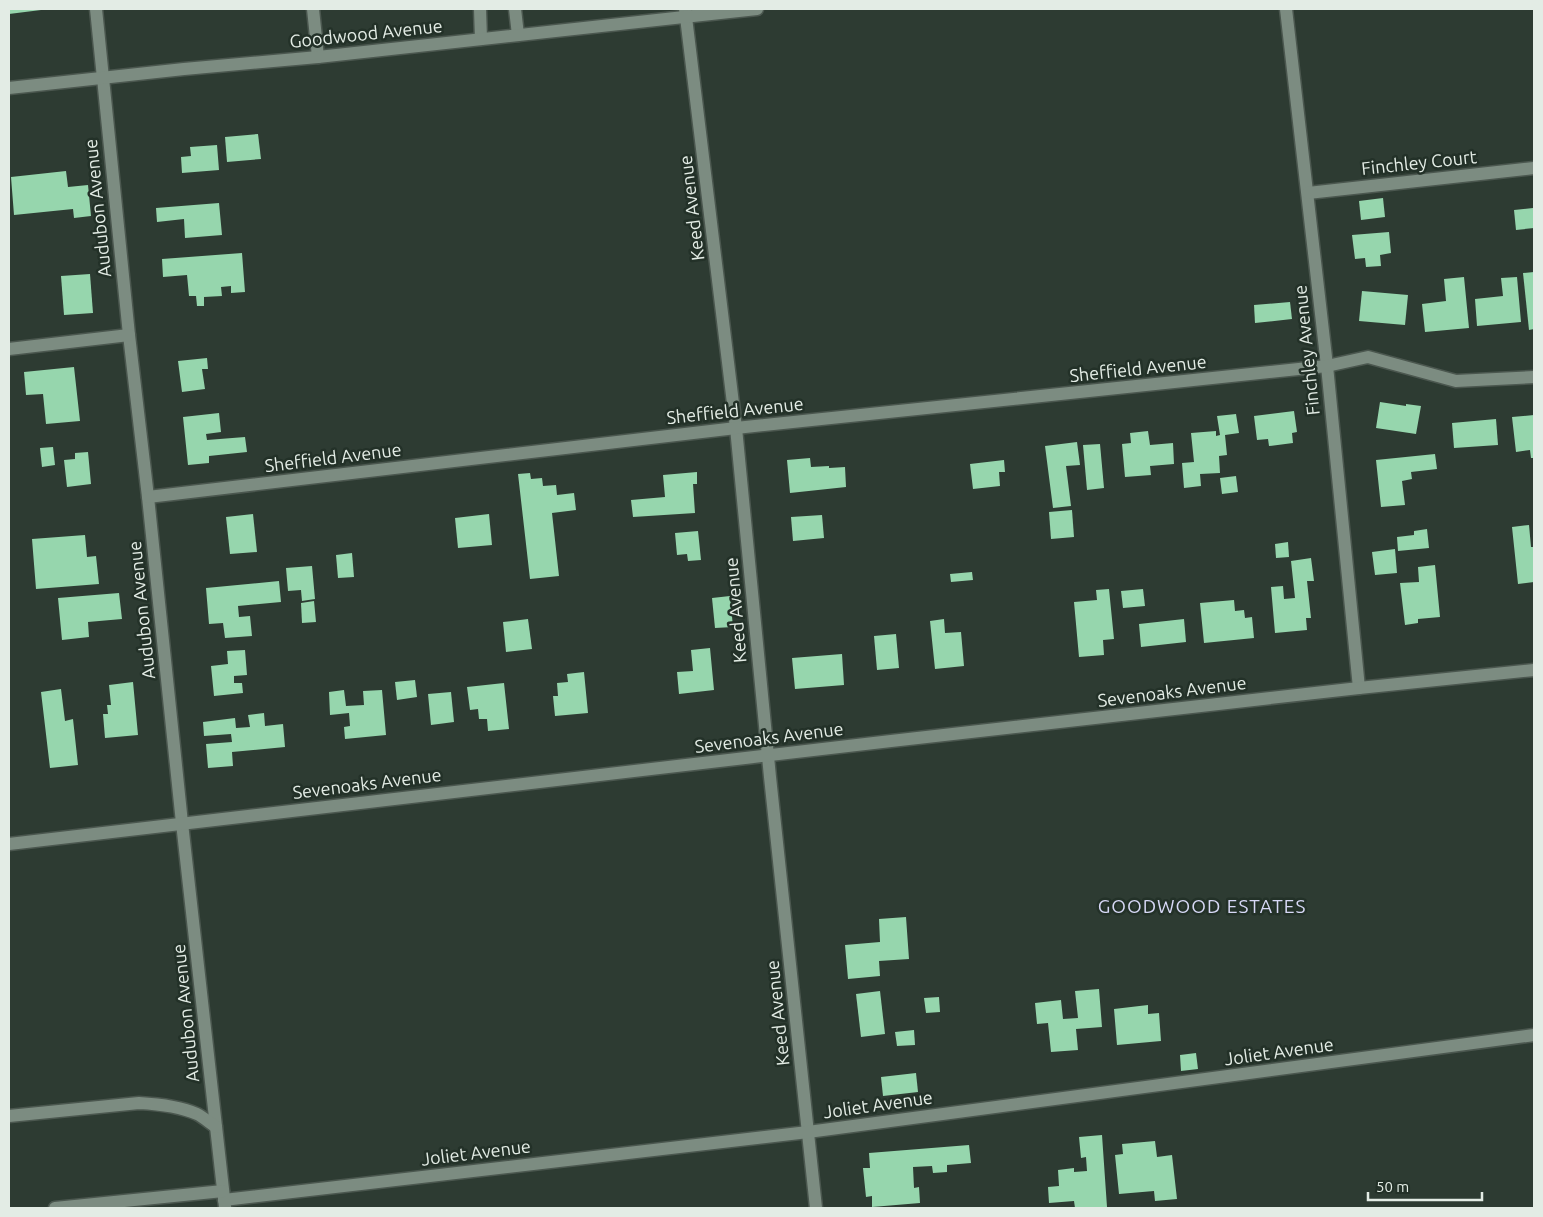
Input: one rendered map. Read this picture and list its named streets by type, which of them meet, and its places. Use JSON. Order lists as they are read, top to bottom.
{
  "streets": {
    "street": [
      "Goodwood Avenue",
      "Finchley Court",
      "Audubon Avenue",
      "Keed Avenue",
      "Finchley Avenue",
      "Sheffield Avenue",
      "Sevenoaks Avenue",
      "Joliet Avenue"
    ]
  },
  "crossings": [
    ["Goodwood Avenue", "Audubon Avenue"],
    ["Goodwood Avenue", "Keed Avenue"],
    ["Finchley Court", "Finchley Avenue"],
    ["Audubon Avenue", "Sheffield Avenue"],
    ["Audubon Avenue", "Sevenoaks Avenue"],
    ["Audubon Avenue", "Joliet Avenue"],
    ["Keed Avenue", "Sheffield Avenue"],
    ["Keed Avenue", "Sevenoaks Avenue"],
    ["Keed Avenue", "Joliet Avenue"],
    ["Finchley Avenue", "Sheffield Avenue"],
    ["Finchley Avenue", "Sevenoaks Avenue"]
  ],
  "districts": ["GOODWOOD ESTATES"],
  "scale_bar": "50 m"
}
